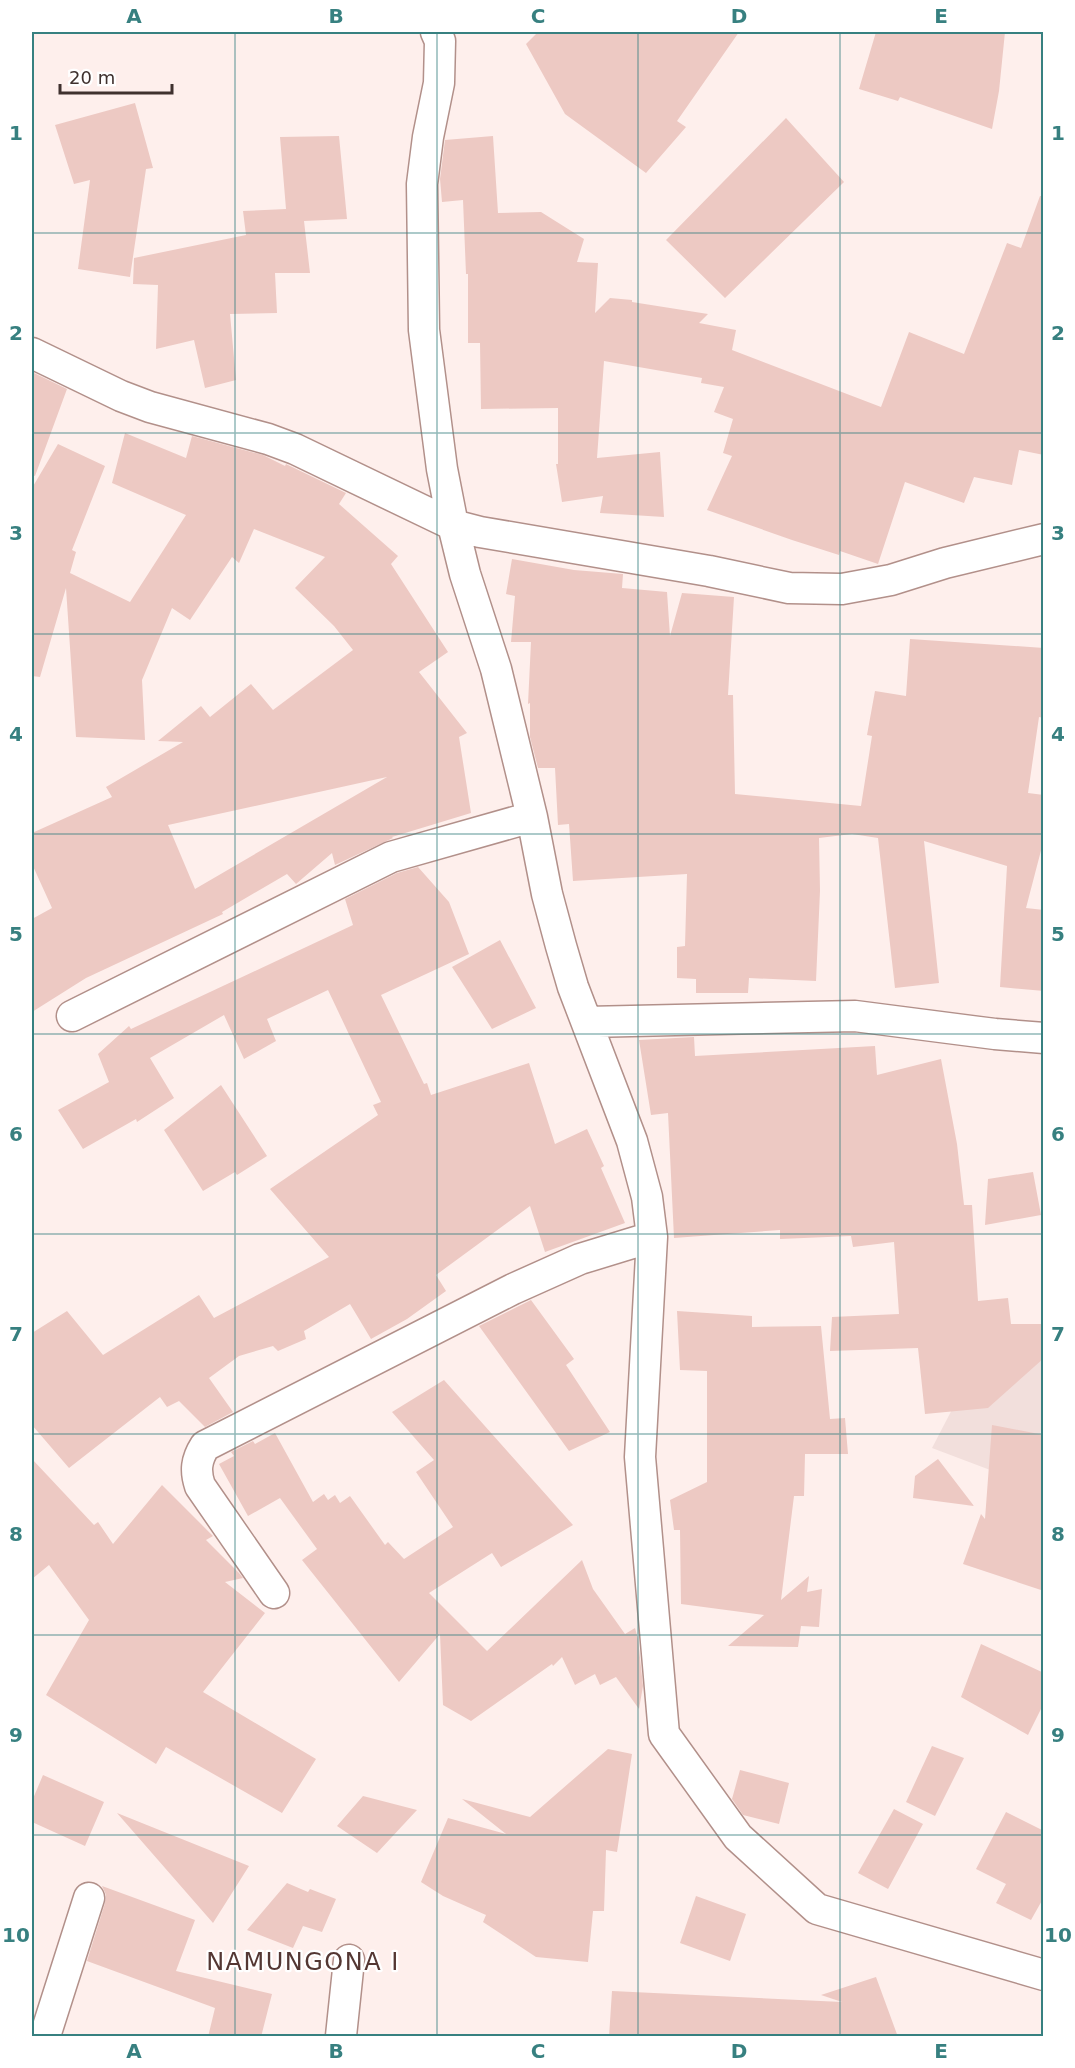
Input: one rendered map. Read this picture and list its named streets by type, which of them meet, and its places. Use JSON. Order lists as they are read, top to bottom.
{
  "districts": ["NAMUNGONA I"],
  "scale_bar": "20 m",
  "grid": {
    "columns": [
      "A",
      "B",
      "C",
      "D",
      "E"
    ],
    "rows": [
      "1",
      "2",
      "3",
      "4",
      "5",
      "6",
      "7",
      "8",
      "9",
      "10"
    ]
  }
}
